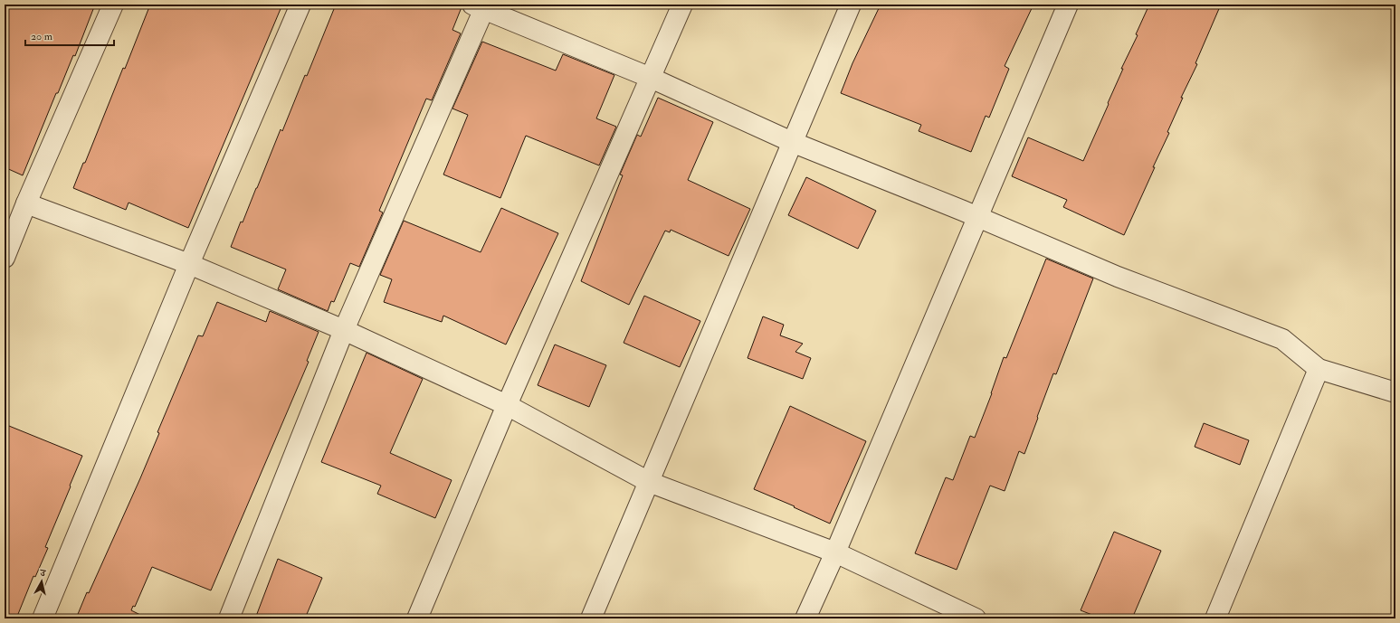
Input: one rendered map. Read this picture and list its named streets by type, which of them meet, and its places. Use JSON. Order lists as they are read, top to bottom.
{
  "scale_bar": "20 m",
  "north": "top"
}
